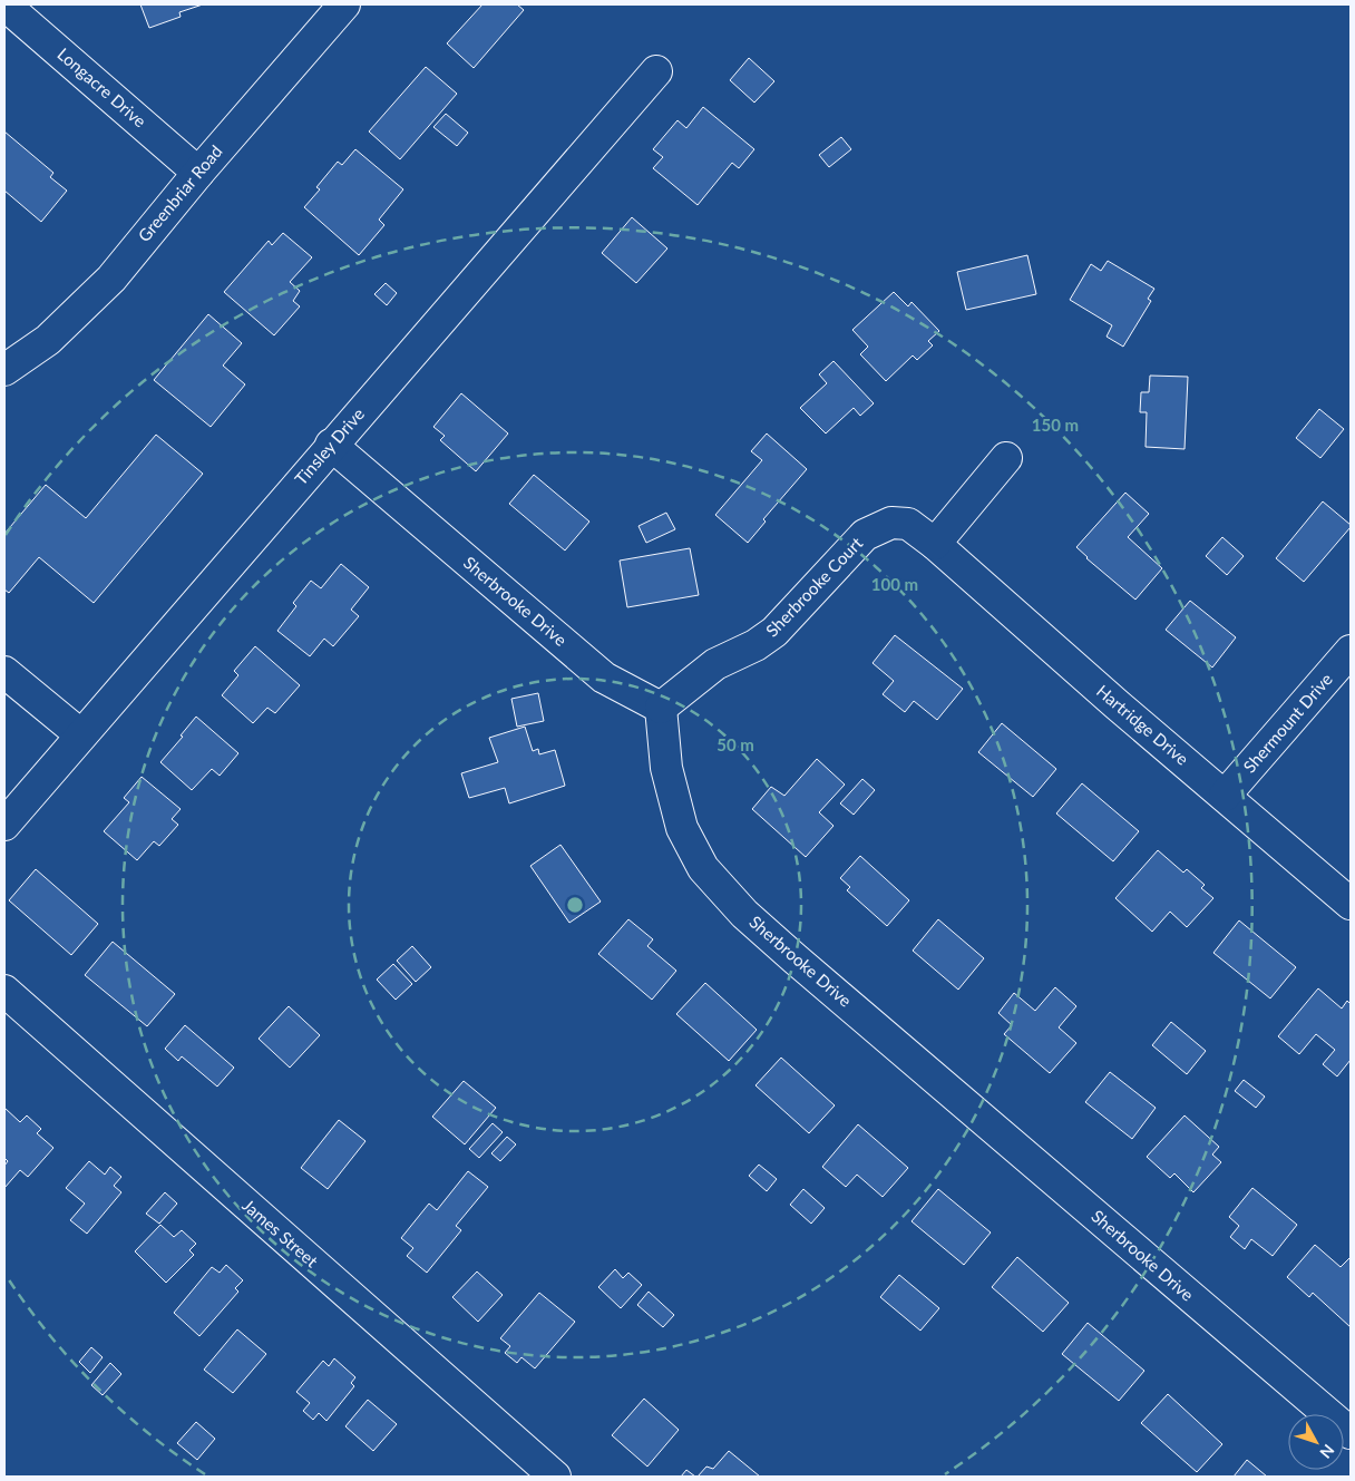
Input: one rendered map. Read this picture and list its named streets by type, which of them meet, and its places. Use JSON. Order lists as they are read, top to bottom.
{
  "streets": {
    "street": [
      "Longacre Drive",
      "Greenbriar Road",
      "Tinsley Drive",
      "Sherbrooke Court",
      "Sherbrooke Drive",
      "Shermount Drive",
      "Hartridge Drive",
      "James Street"
    ]
  },
  "crossings": [
    ["Longacre Drive", "Greenbriar Road"],
    ["Tinsley Drive", "Sherbrooke Drive"],
    ["Sherbrooke Court", "Sherbrooke Drive"],
    ["Sherbrooke Court", "Hartridge Drive"],
    ["Shermount Drive", "Hartridge Drive"]
  ],
  "north": "bottom right",
  "rings": ["150 m", "100 m", "50 m"]
}
